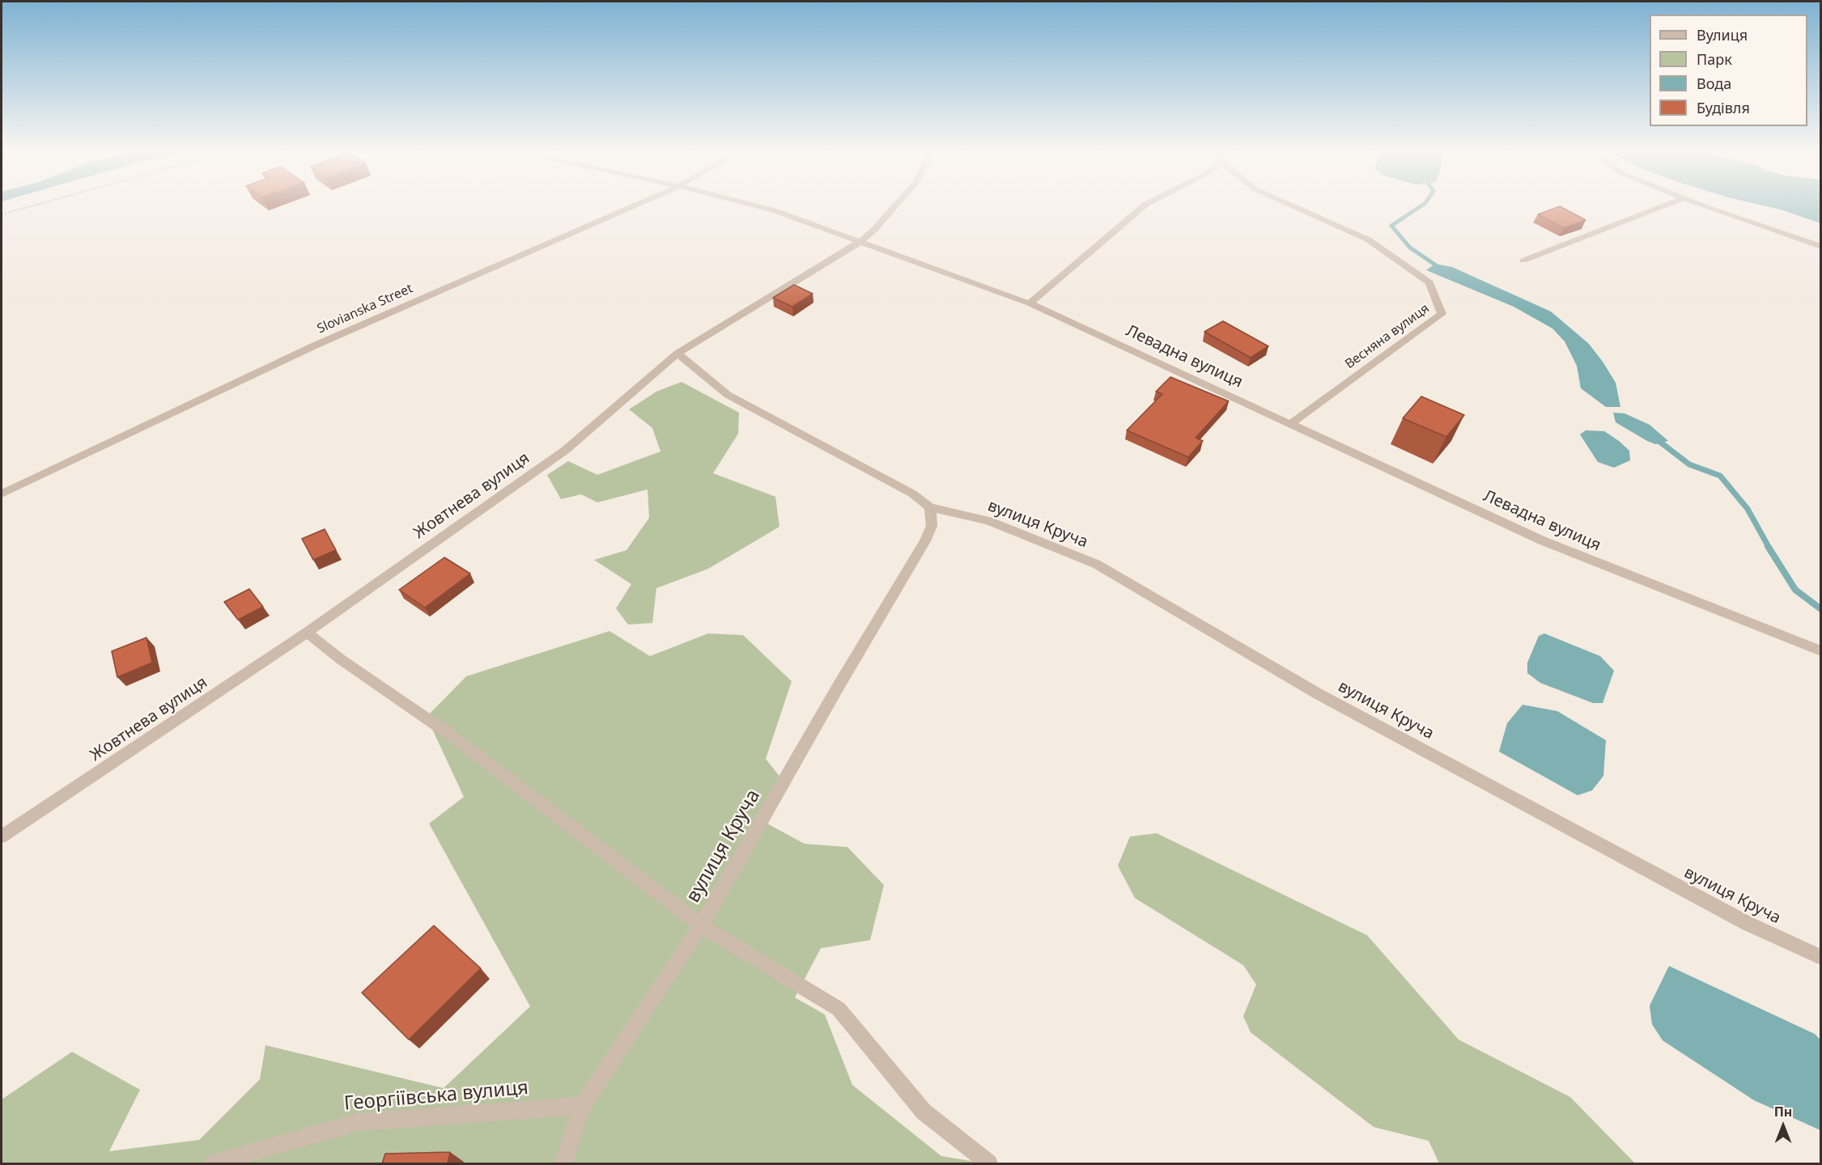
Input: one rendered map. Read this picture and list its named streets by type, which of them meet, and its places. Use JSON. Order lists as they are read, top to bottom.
{
  "streets": {
    "street": [
      "Slovianska Street",
      "Весняна вулиця",
      "Левадна вулиця",
      "Жовтнева вулиця",
      "вулиця Круча",
      "Георгіївська вулиця"
    ]
  },
  "crossings": [
    ["Весняна вулиця", "Левадна вулиця"],
    ["Левадна вулиця", "Жовтнева вулиця"],
    ["Жовтнева вулиця", "вулиця Круча"]
  ],
  "legend": [
    "Вулиця",
    "Парк",
    "Вода",
    "Будівля"
  ],
  "north": "top"
}
